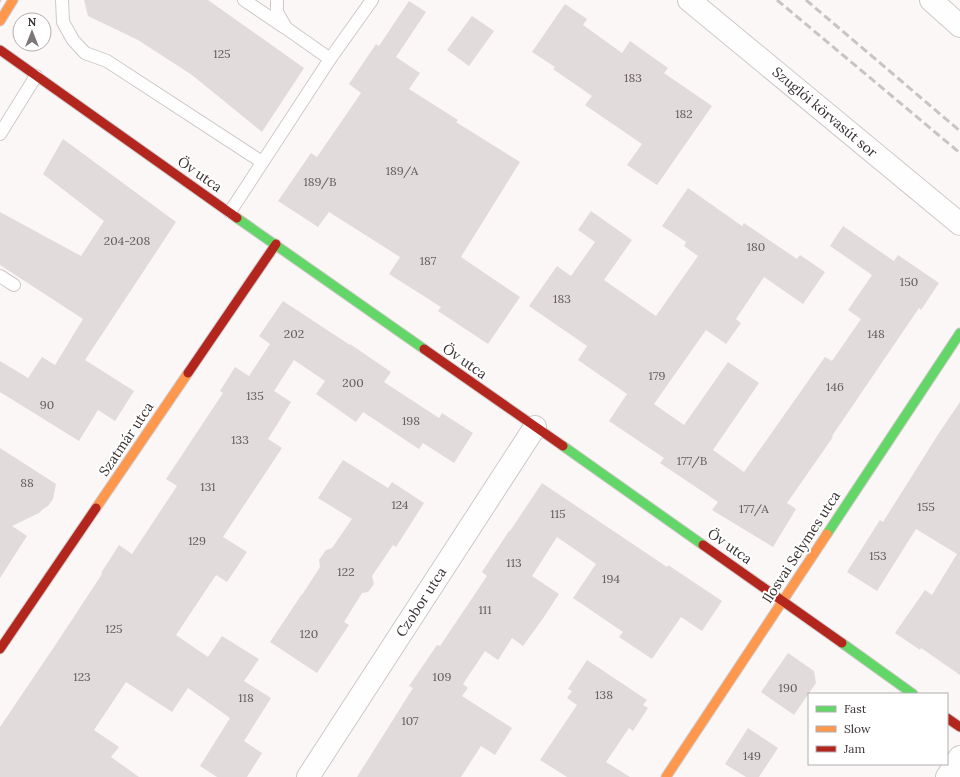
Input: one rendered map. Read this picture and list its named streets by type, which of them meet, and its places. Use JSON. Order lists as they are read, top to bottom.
{
  "streets": {
    "street": [
      "Szuglói körvasút sor",
      "Öv utca",
      "Szatmár utca",
      "Ilosvai Selymes utca",
      "Czobor utca"
    ]
  },
  "crossings": [
    ["Öv utca", "Szatmár utca"],
    ["Öv utca", "Ilosvai Selymes utca"],
    ["Öv utca", "Czobor utca"]
  ],
  "house_numbers": [
    "125",
    "183",
    "182",
    "189/A",
    "189/B",
    "204-208",
    "180",
    "187",
    "150",
    "183",
    "202",
    "148",
    "179",
    "200",
    "146",
    "135",
    "90",
    "198",
    "133",
    "177/B",
    "88",
    "131",
    "124",
    "155",
    "177/A",
    "115",
    "129",
    "153",
    "113",
    "122",
    "194",
    "111",
    "125",
    "120",
    "123",
    "109",
    "190",
    "138",
    "118",
    "107",
    "149"
  ],
  "legend": ["Fast", "Slow", "Jam"],
  "north": "top"
}
